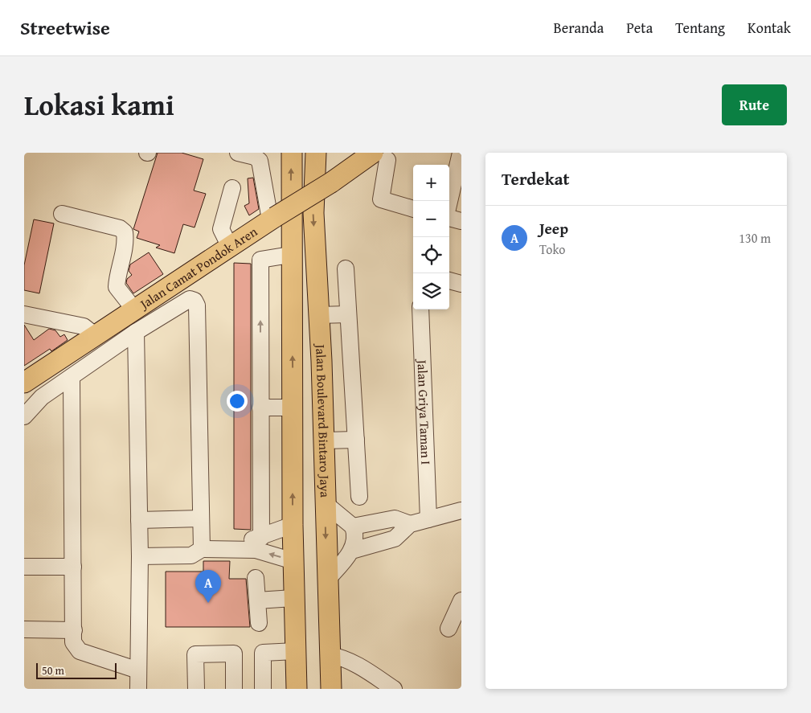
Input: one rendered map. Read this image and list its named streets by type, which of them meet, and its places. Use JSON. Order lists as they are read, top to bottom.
{
  "streets": {
    "main road": ["Jalan Camat Pondok Aren", "Jalan Boulevard Bintaro Jaya"],
    "street": ["Jalan Griya Taman I"]
  },
  "scale_bar": "50 m",
  "page": {
    "header": "Streetwise",
    "nav": [
      "Beranda",
      "Peta",
      "Tentang",
      "Kontak"
    ],
    "title": "Lokasi kami",
    "buttons": "Rute",
    "heading": "Terdekat",
    "map_buttons": ["+", "−"],
    "list": [
      {
        "mark": "A",
        "name": "Jeep",
        "note": "Toko",
        "value": "130 m"
      }
    ],
    "pins": "A",
    "scale": "50 m"
  }
}
